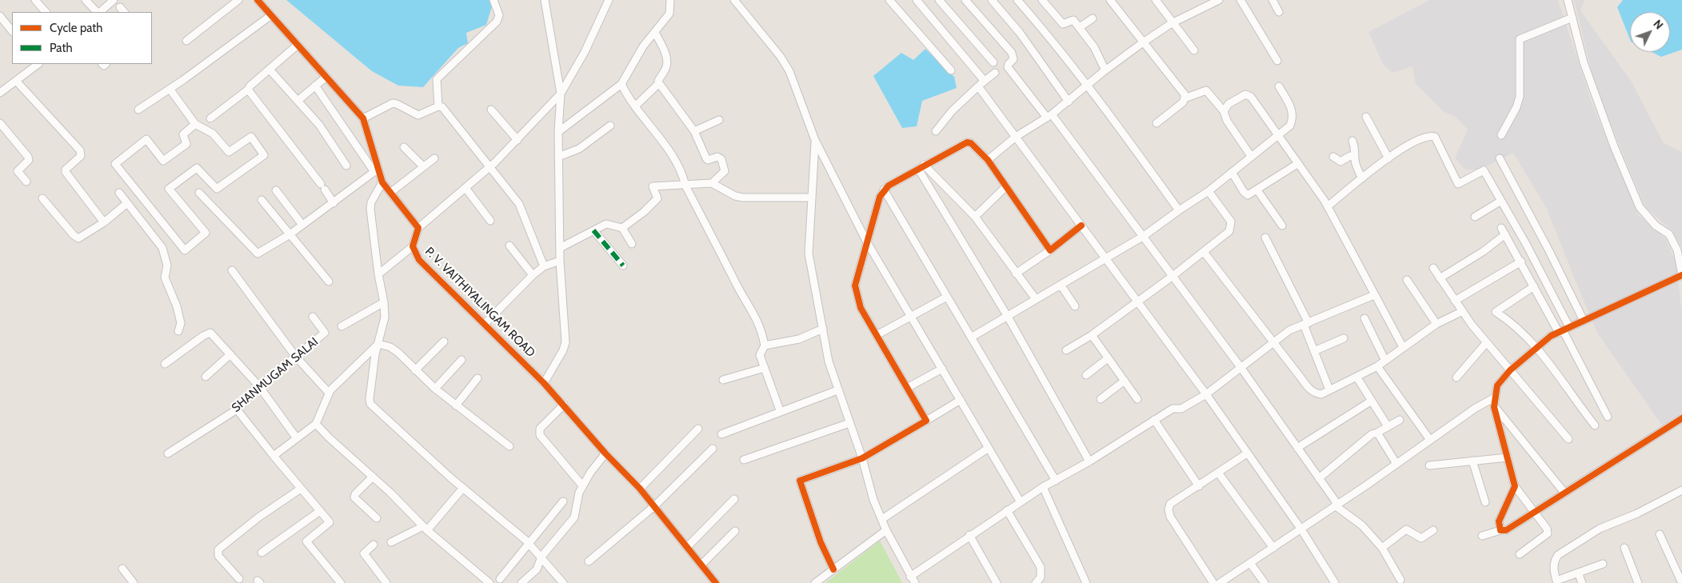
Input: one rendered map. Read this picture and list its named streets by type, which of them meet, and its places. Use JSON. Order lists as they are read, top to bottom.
{
  "streets": {
    "street": ["P. V. VAITHIYALINGAM ROAD", "SHANMUGAM SALAI"]
  },
  "legend": ["Cycle path", "Path"],
  "north": "top right"
}
